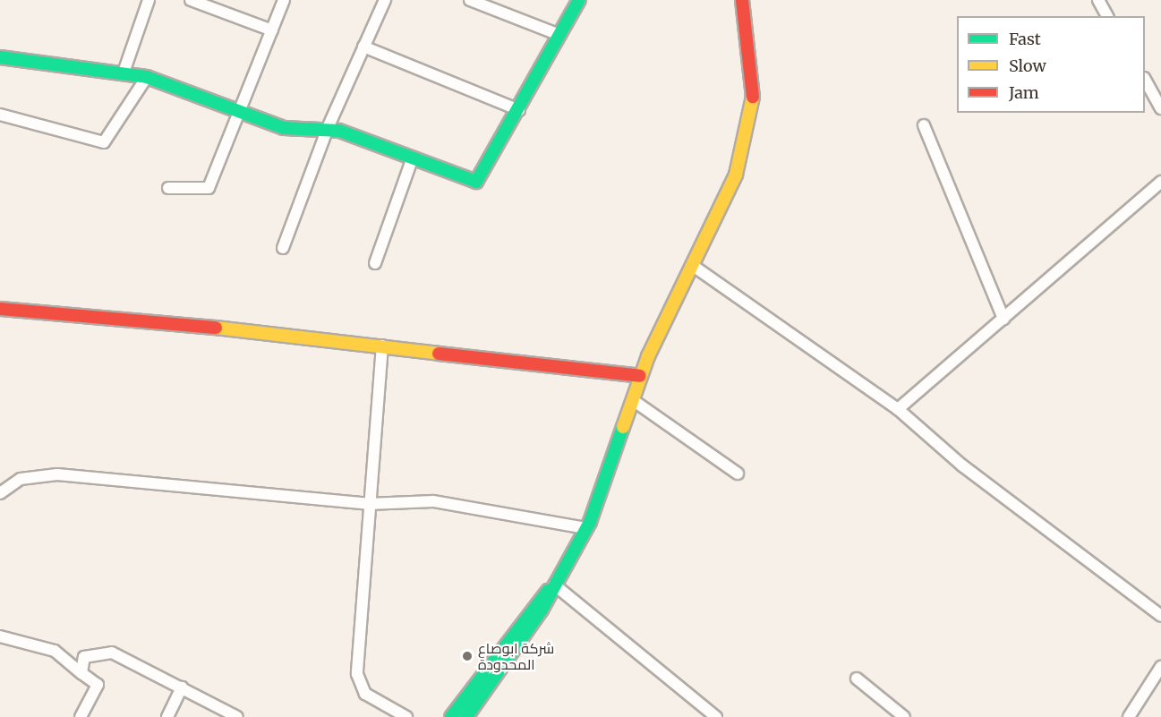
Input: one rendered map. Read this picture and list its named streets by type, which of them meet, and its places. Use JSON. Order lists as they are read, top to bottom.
{
  "places": ["شركة ابوصاع المحدودة"],
  "legend": ["Fast", "Slow", "Jam"]
}
